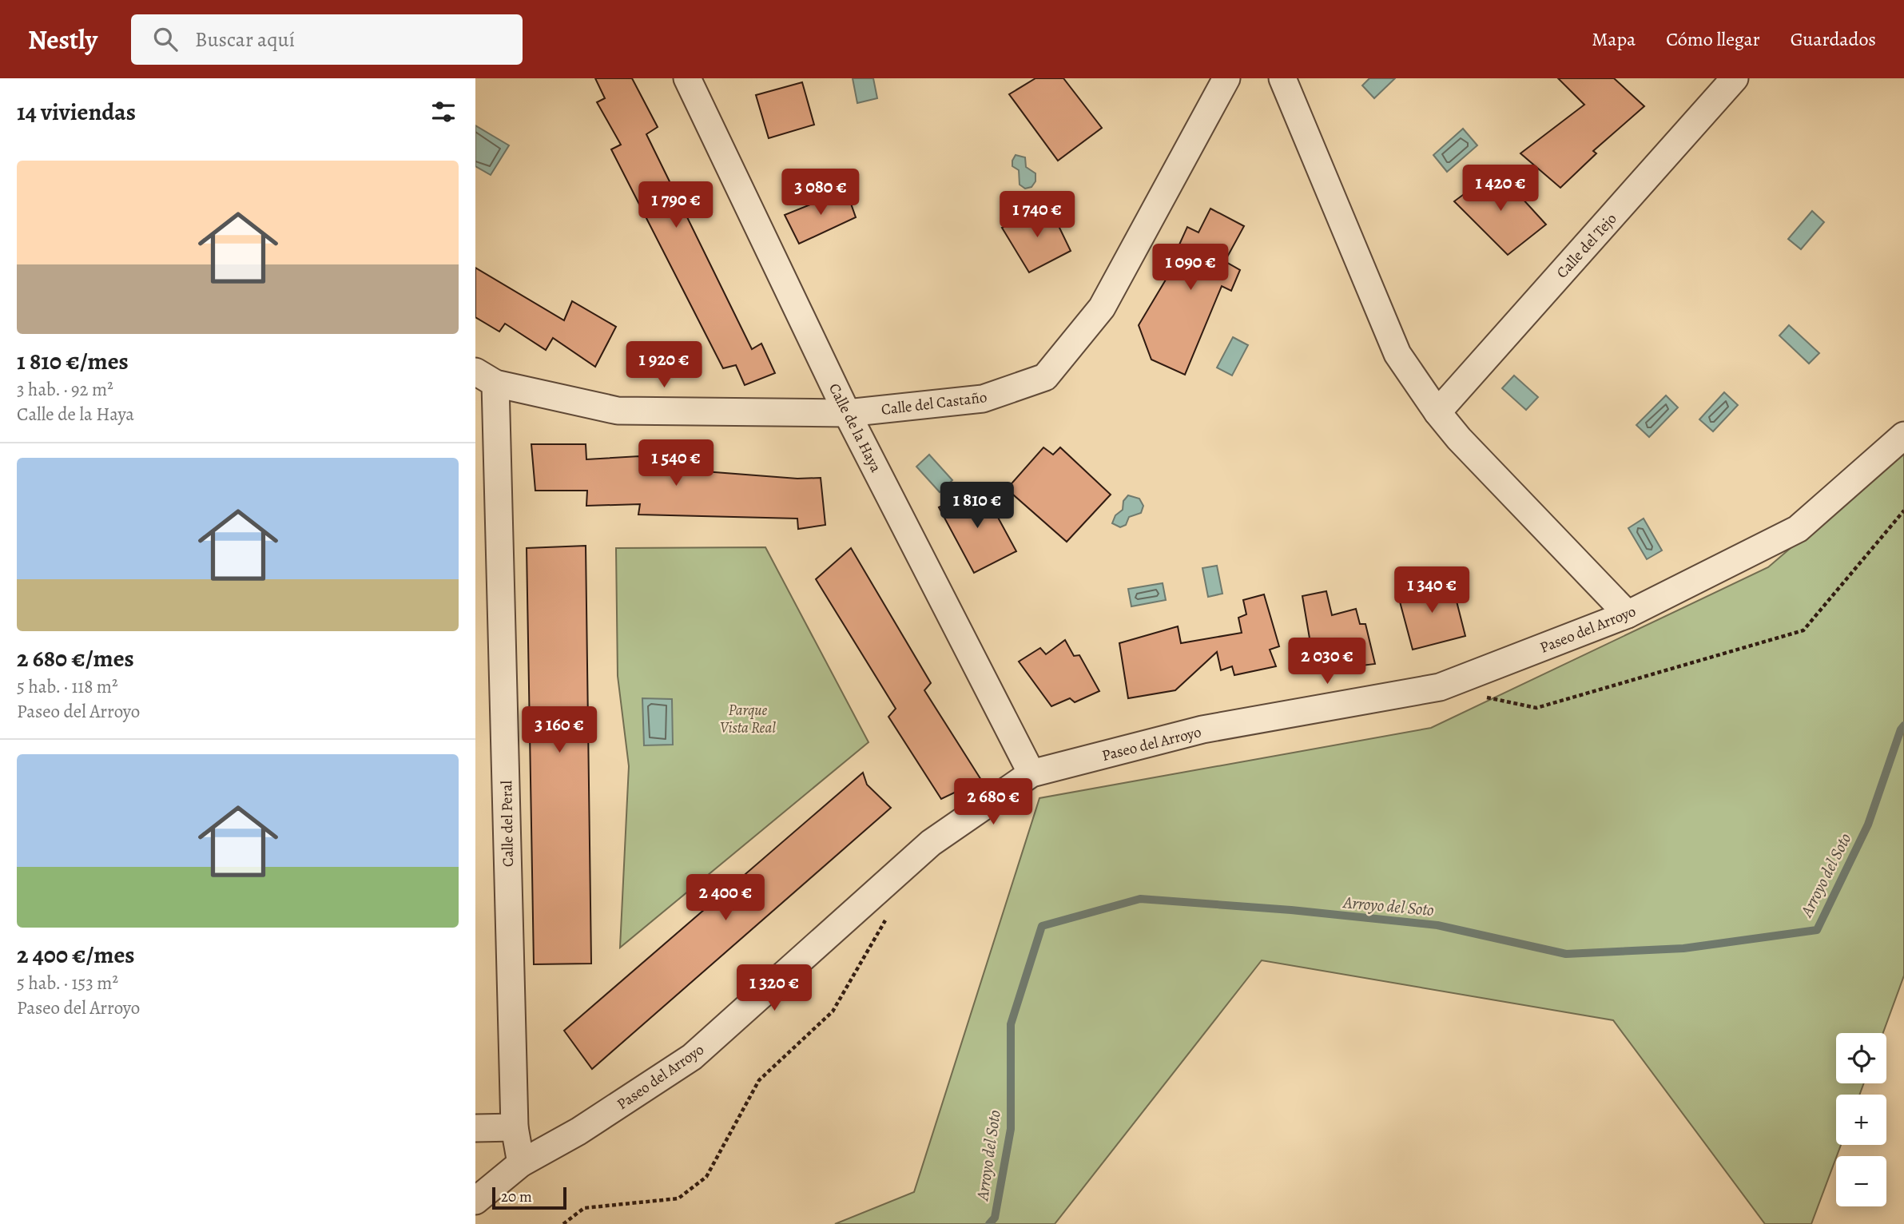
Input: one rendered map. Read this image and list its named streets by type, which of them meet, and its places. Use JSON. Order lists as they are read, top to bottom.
{
  "streets": {
    "street": [
      "Calle del Tejo",
      "Calle del Castaño",
      "Calle de la Haya",
      "Paseo del Arroyo",
      "Calle del Peral"
    ]
  },
  "crossings": [
    ["Calle del Castaño", "Calle de la Haya"],
    ["Calle del Castaño", "Calle del Peral"],
    ["Calle de la Haya", "Paseo del Arroyo"],
    ["Paseo del Arroyo", "Calle del Peral"]
  ],
  "water": ["Arroyo del Soto"],
  "parks": ["Parque Vista Real"],
  "scale_bar": "20 m",
  "page": {
    "header": "Nestly",
    "search": "Buscar aquí",
    "nav": ["Mapa", "Cómo llegar", "Guardados"],
    "heading": "14 viviendas",
    "list": [
      {
        "name": "1 810 €/mes",
        "note": "3 hab. · 92 m² · Calle de la Haya"
      },
      {
        "name": "2 680 €/mes",
        "note": "5 hab. · 118 m² · Paseo del Arroyo"
      },
      {
        "name": "2 400 €/mes",
        "note": "5 hab. · 153 m² · Paseo del Arroyo"
      }
    ],
    "price": [
      "1 420 €",
      "3 080 €",
      "1 790 €",
      "1 740 €",
      "1 090 €",
      "1 920 €",
      "1 540 €",
      "1 810 €",
      "1 340 €",
      "2 030 €",
      "3 160 €",
      "2 680 €",
      "2 400 €",
      "1 320 €"
    ],
    "map_buttons": ["+", "−"],
    "scale": "20 m"
  }
}
